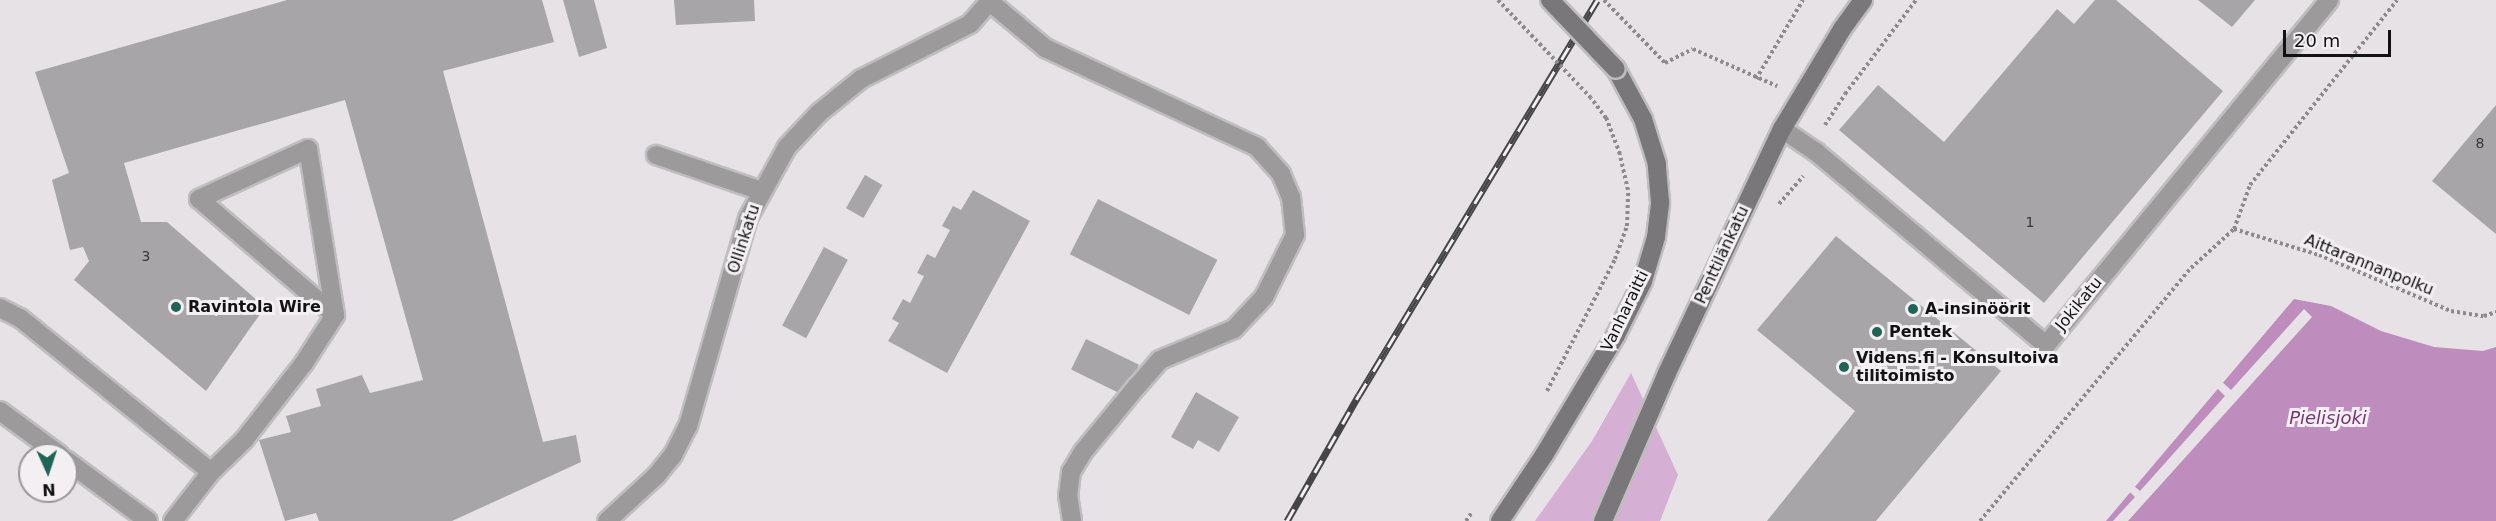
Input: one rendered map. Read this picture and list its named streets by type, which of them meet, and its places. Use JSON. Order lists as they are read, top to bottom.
{
  "streets": {
    "street": [
      "Ollinkatu",
      "Penttilänkatu",
      "Jokikatu",
      "Vanharaitti"
    ],
    "path": ["Aittarannanpolku"]
  },
  "crossings": [
    ["Penttilänkatu", "Jokikatu"]
  ],
  "water": ["Pielisjoki"],
  "places": [
    "Ravintola Wire",
    "A-insinöörit",
    "Pentek",
    "Videns.fi - Konsultoiva tilitoimisto"
  ],
  "house_numbers": ["8", "1", "3"],
  "scale_bar": "20 m",
  "north": "bottom"
}
